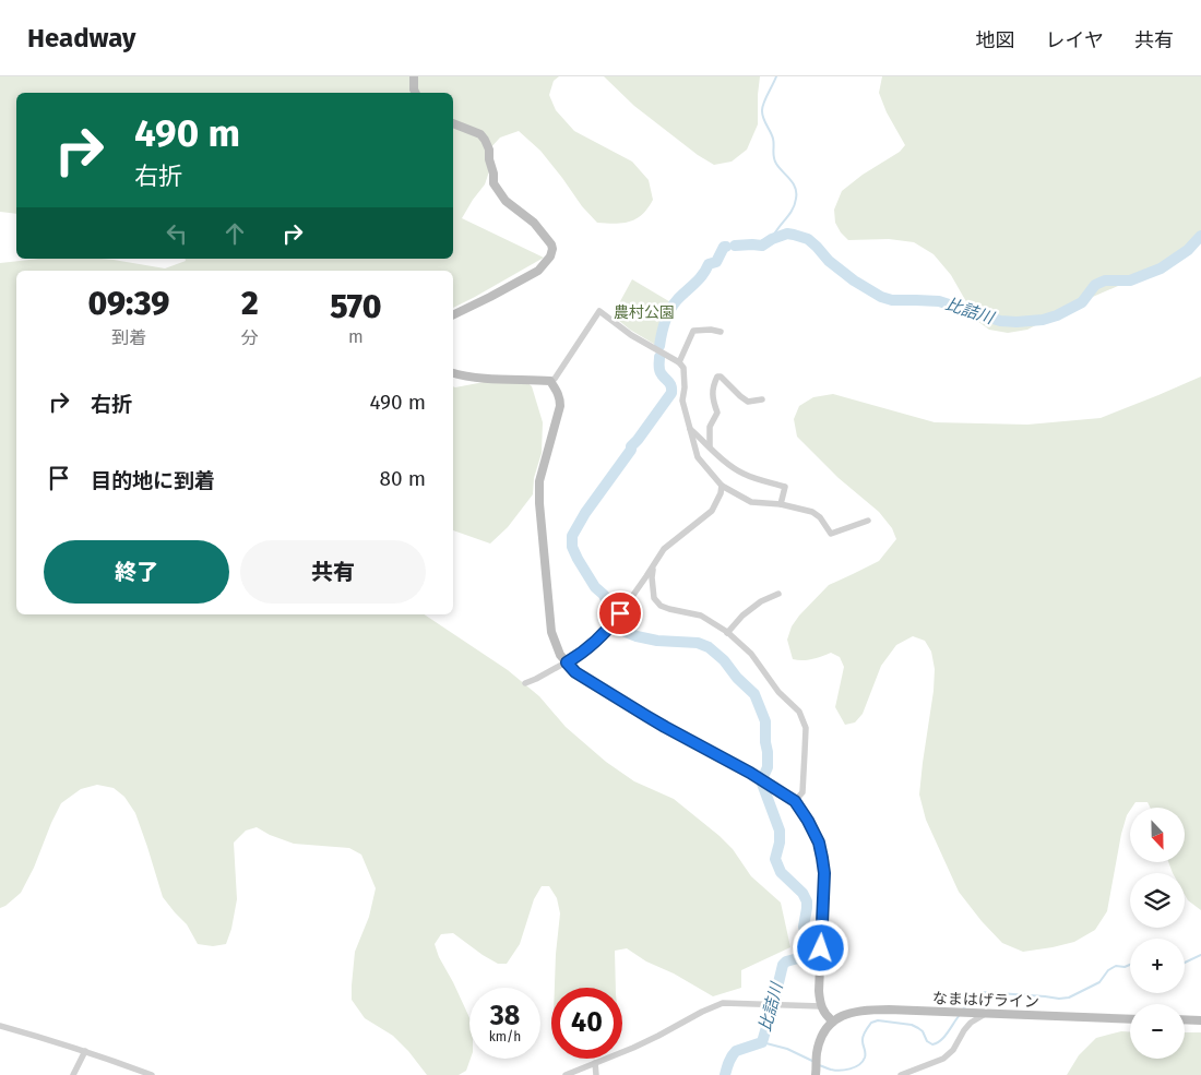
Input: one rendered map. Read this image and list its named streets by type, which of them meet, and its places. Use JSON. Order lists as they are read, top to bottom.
{
  "streets": {
    "street": ["なまはげライン"]
  },
  "water": ["比詰川"],
  "parks": ["農村公園"],
  "north": "bottom",
  "page": {
    "header": "Headway",
    "nav": ["地図", "レイヤ", "共有"],
    "turn": ["490 m", "右折"],
    "eta": [
      "09:39",
      "到着",
      "2",
      "分",
      "570",
      "m"
    ],
    "list": [
      {
        "name": "右折",
        "value": "490 m"
      },
      {
        "name": "目的地に到着",
        "value": "80 m"
      }
    ],
    "buttons": ["終了", "共有"],
    "map_buttons": ["+", "−"],
    "speed": "38 km/h",
    "limit": "40"
  }
}
